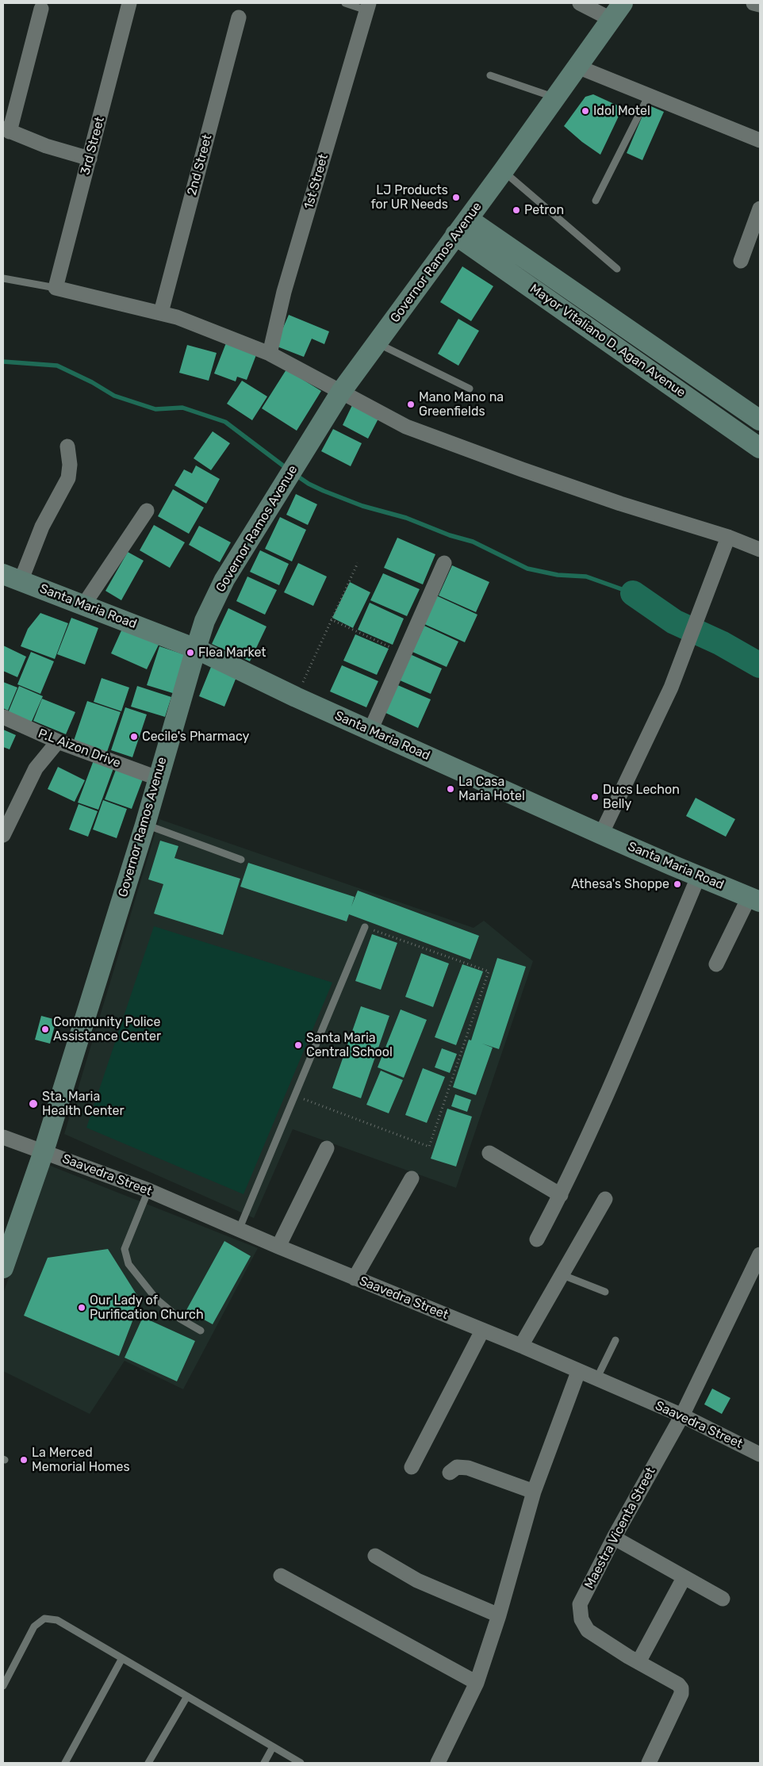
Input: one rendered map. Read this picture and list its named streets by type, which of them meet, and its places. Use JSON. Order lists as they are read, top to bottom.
{
  "streets": {
    "main road": ["Governor Ramos Avenue", "Mayor Vitaliano D. Agan Avenue", "Santa Maria Road"],
    "street": [
      "3rd Street",
      "2nd Street",
      "1st Street",
      "P.L Aizon Drive",
      "Saavedra Street",
      "Maestra Vicenta Street"
    ]
  },
  "crossings": [
    ["Governor Ramos Avenue", "Mayor Vitaliano D. Agan Avenue"],
    ["Governor Ramos Avenue", "Santa Maria Road"],
    ["Governor Ramos Avenue", "P.L Aizon Drive"],
    ["Governor Ramos Avenue", "Saavedra Street"],
    ["Saavedra Street", "Maestra Vicenta Street"]
  ],
  "places": [
    "Idol Motel",
    "LJ Products for UR Needs",
    "Petron",
    "Mano Mano na Greenfields",
    "Flea Market",
    "Cecile's Pharmacy",
    "La Casa Maria Hotel",
    "Ducs Lechon Belly",
    "Athesa's Shoppe",
    "Community Police Assistance Center",
    "Santa Maria Central School",
    "Sta. Maria Health Center",
    "Our Lady of Purification Church",
    "La Merced Memorial Homes"
  ]
}
